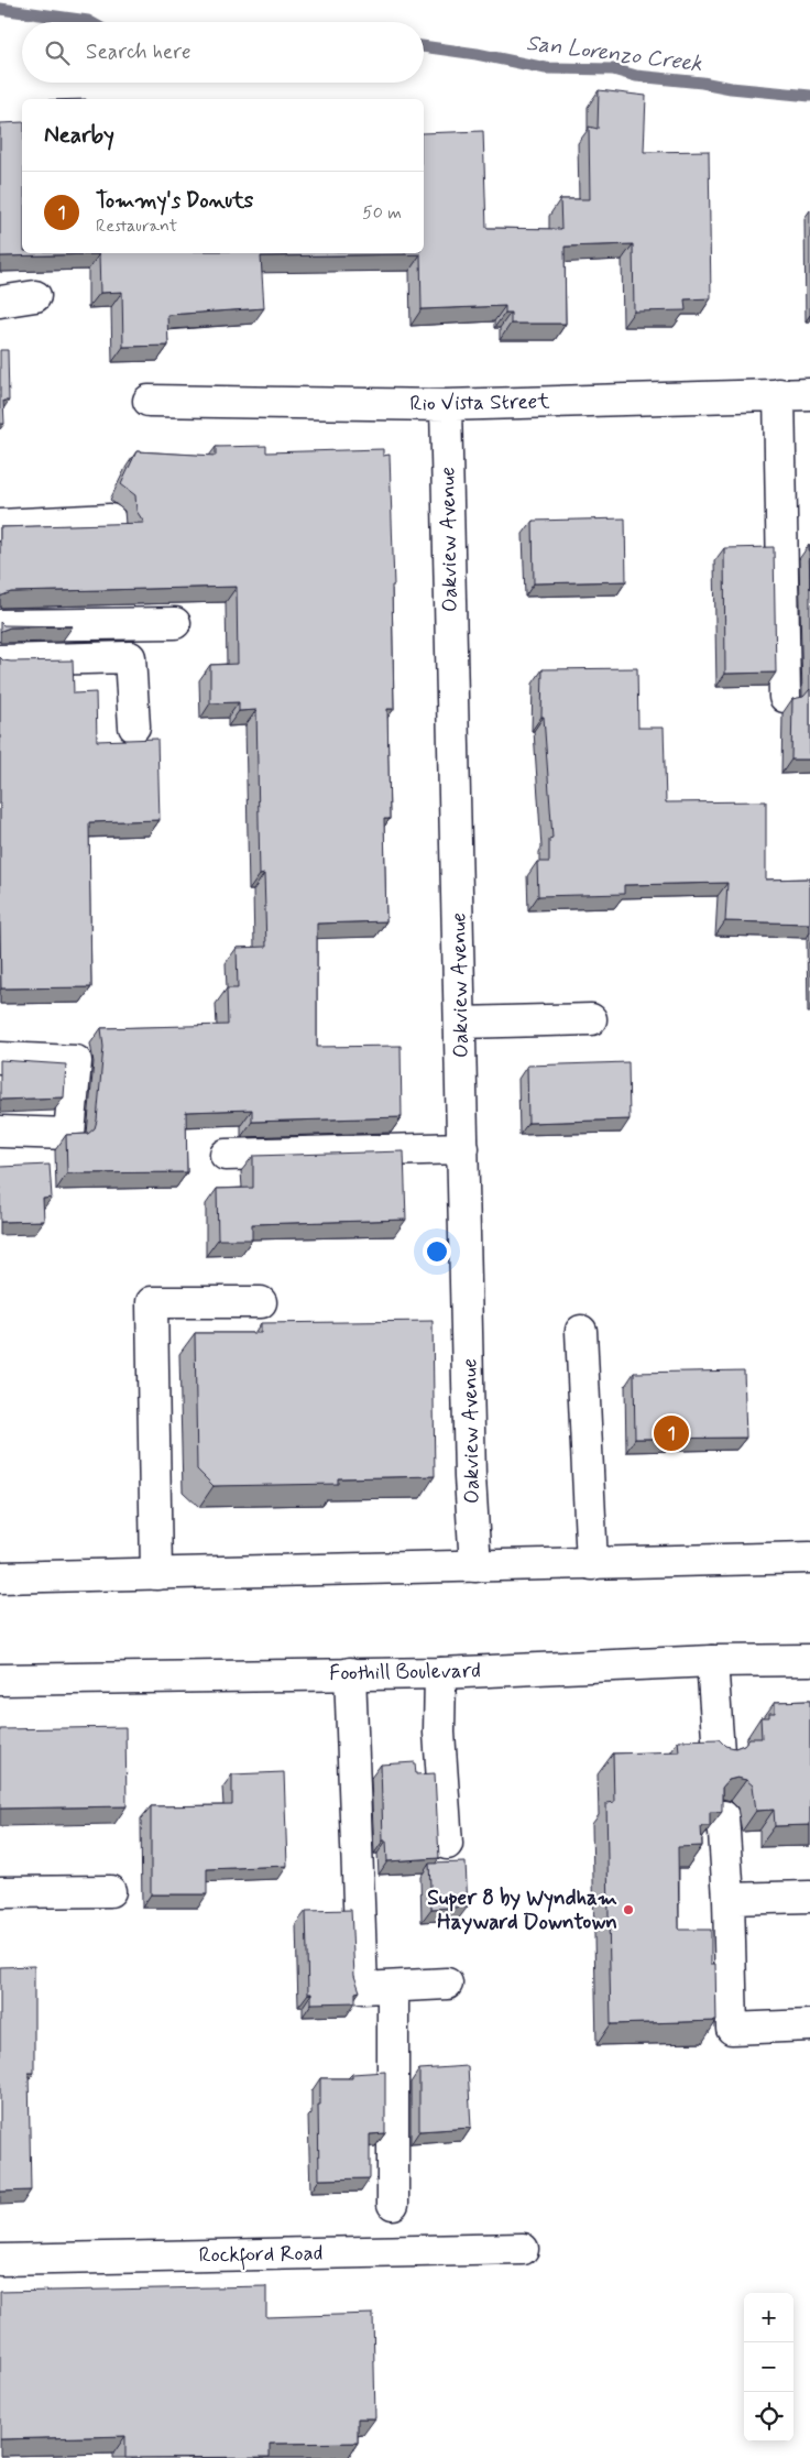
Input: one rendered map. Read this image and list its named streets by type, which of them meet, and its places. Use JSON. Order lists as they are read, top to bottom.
{
  "streets": {
    "street": [
      "Rio Vista Street",
      "Oakview Avenue",
      "Foothill Boulevard",
      "Rockford Road"
    ]
  },
  "crossings": [
    ["Rio Vista Street", "Oakview Avenue"]
  ],
  "water": ["San Lorenzo Creek"],
  "places": ["Super 8 by Wyndham Hayward Downtown"],
  "page": {
    "search": "Search here",
    "heading": "Nearby",
    "list": [
      {
        "mark": "1",
        "name": "Tommy's Donuts",
        "note": "Restaurant",
        "value": "50 m"
      }
    ],
    "pins": "1",
    "map_buttons": ["+", "−"]
  }
}
